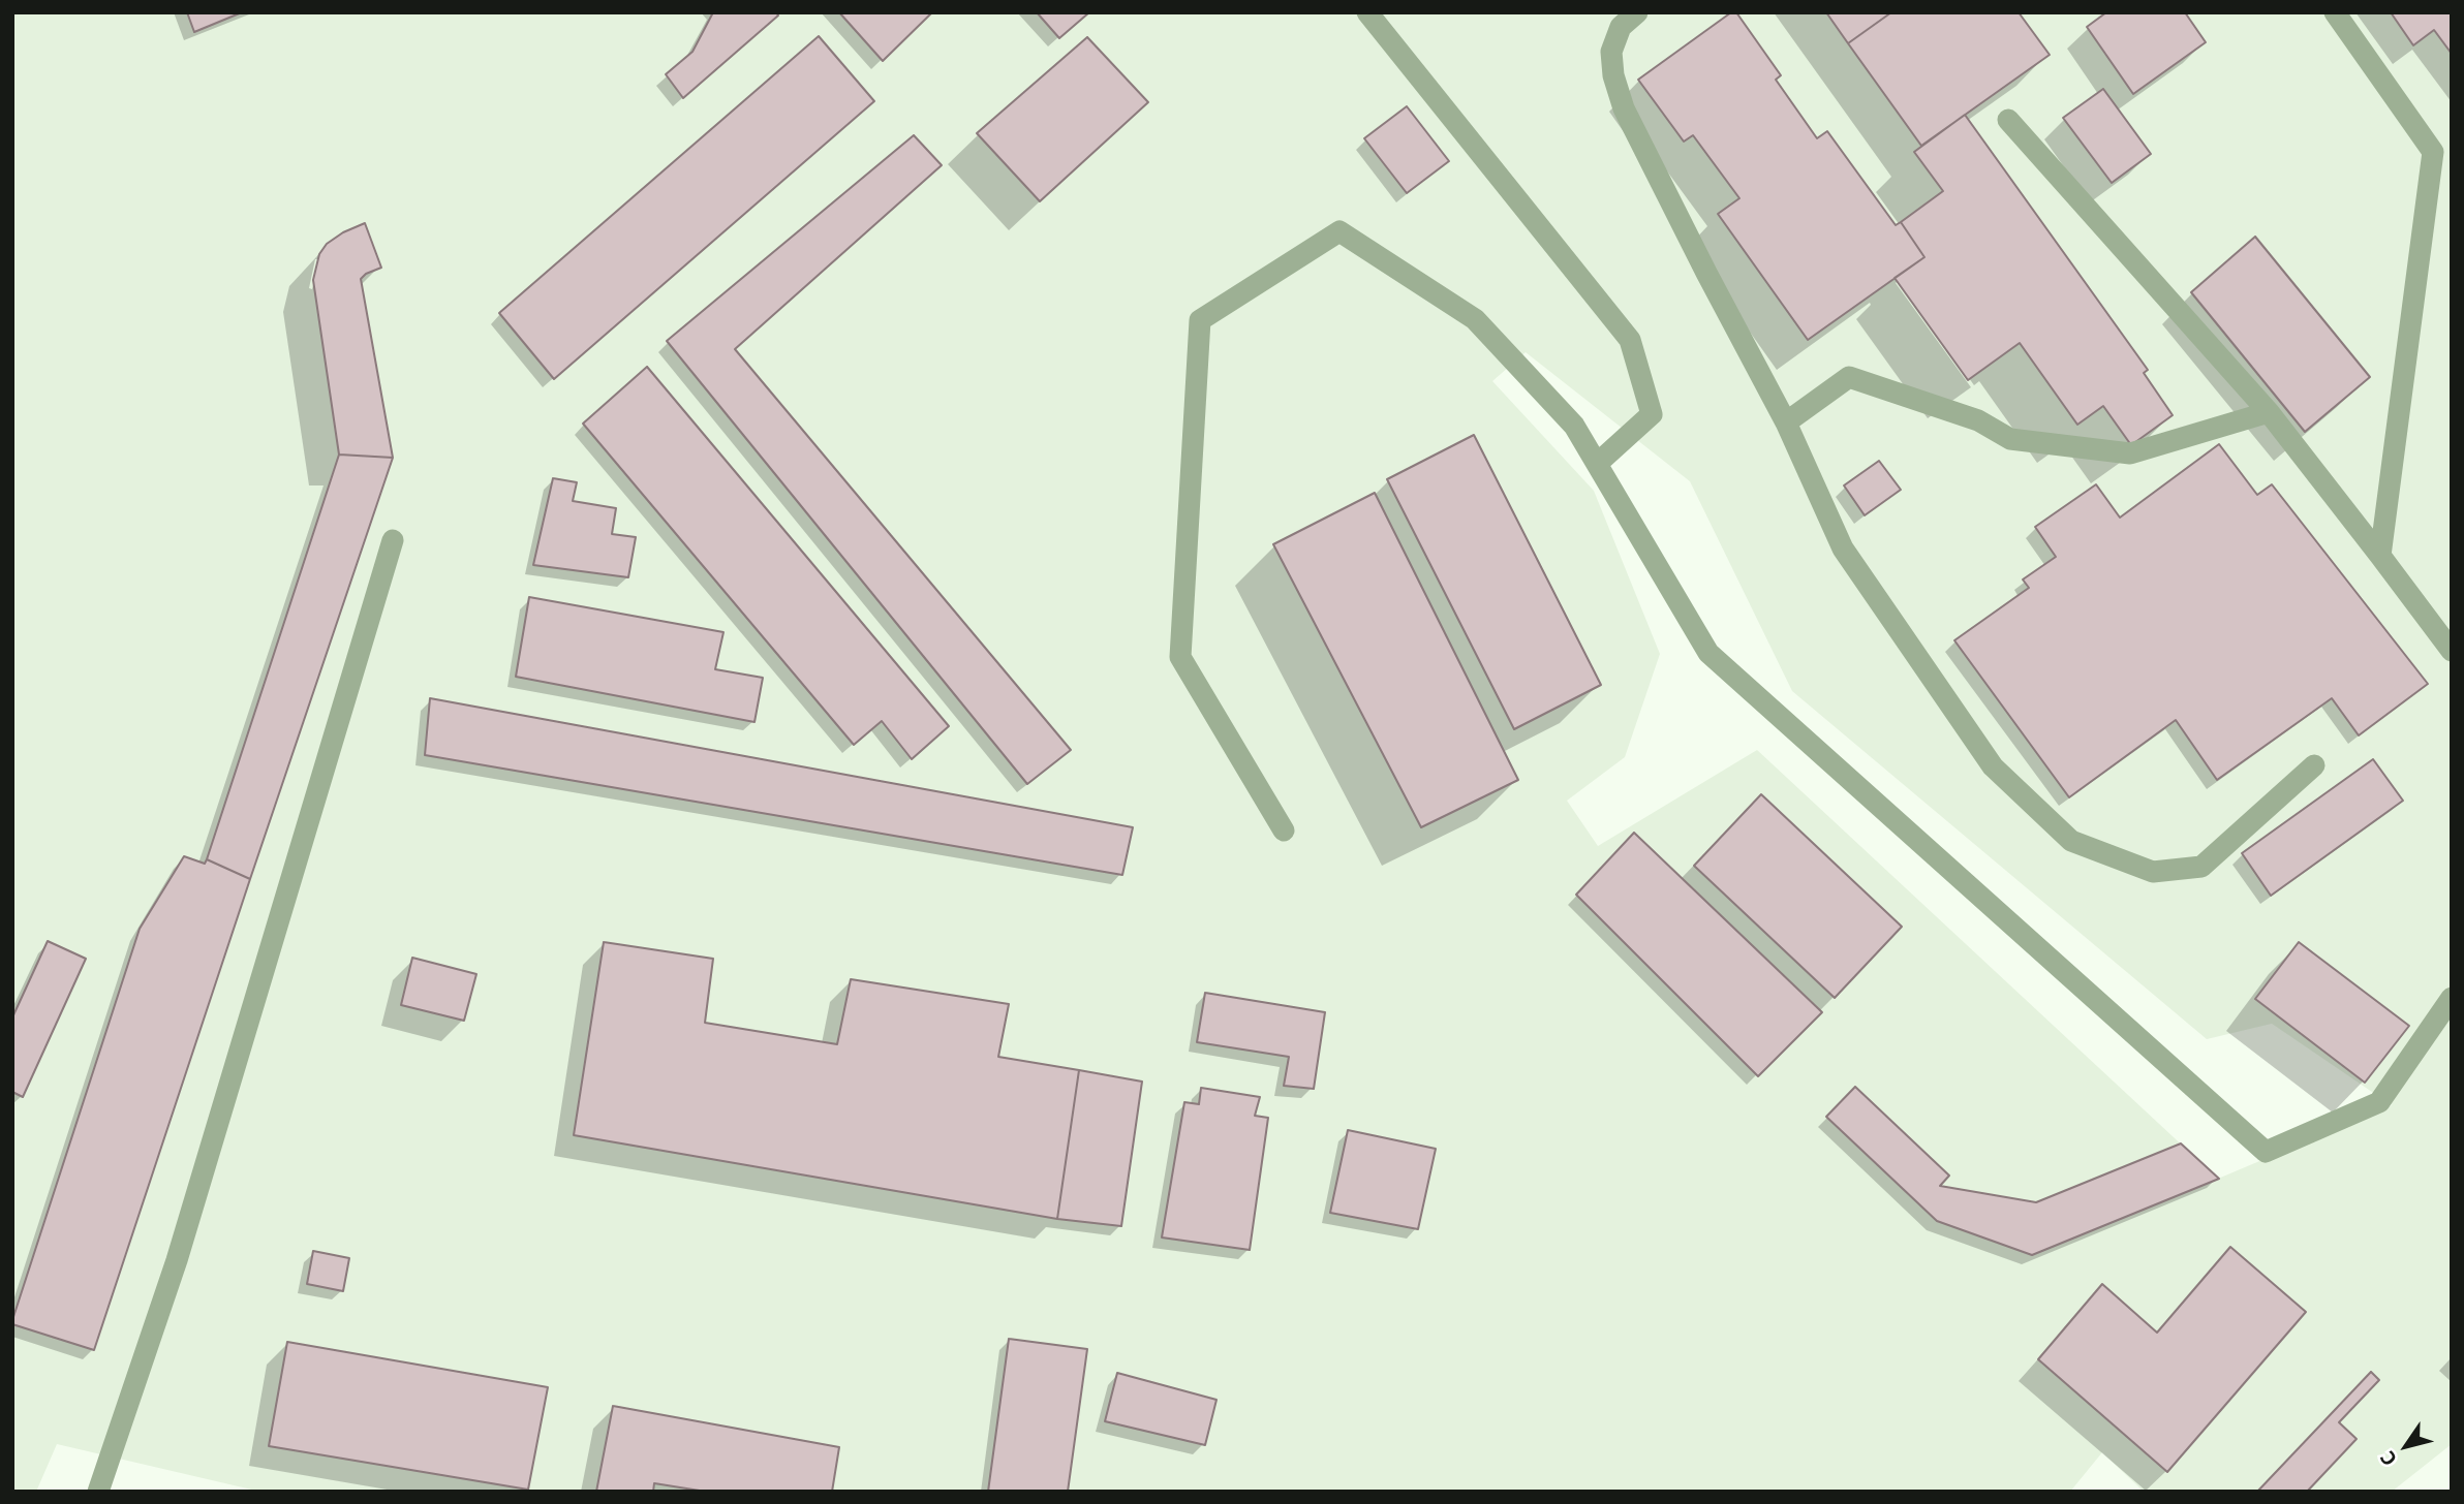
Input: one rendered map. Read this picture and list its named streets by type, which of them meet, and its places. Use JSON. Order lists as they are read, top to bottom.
{
  "north": "bottom left"
}
